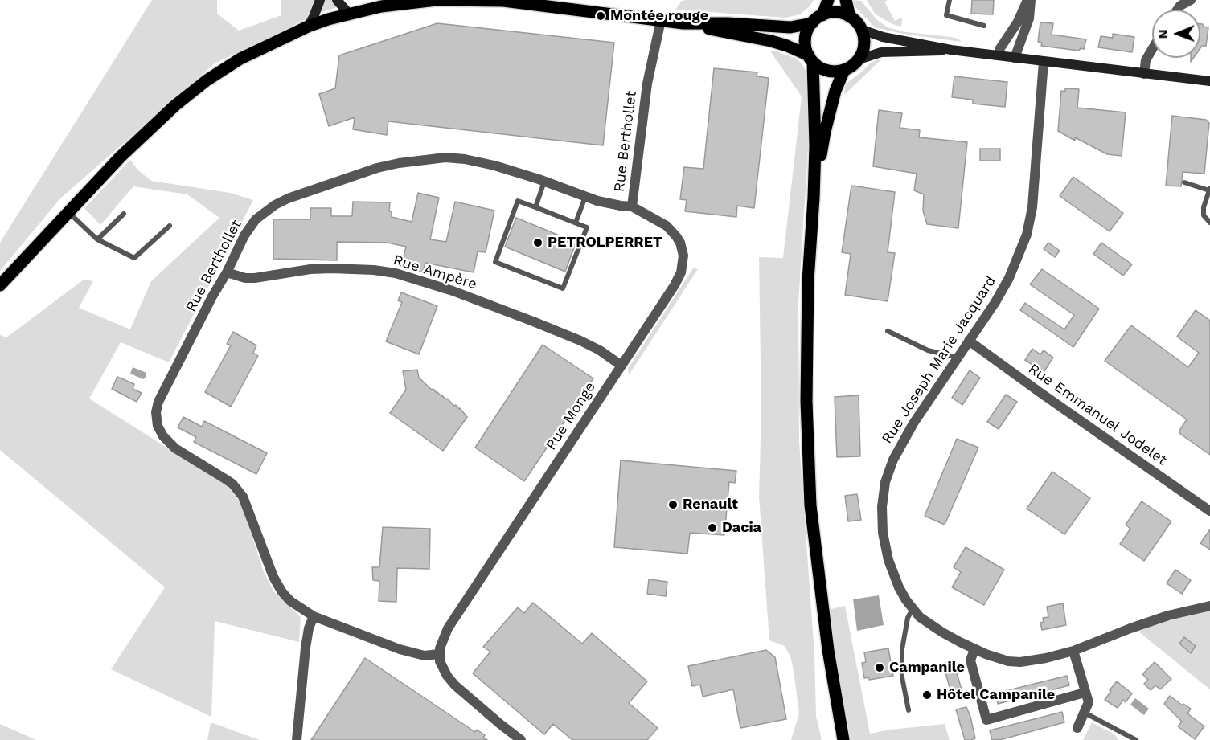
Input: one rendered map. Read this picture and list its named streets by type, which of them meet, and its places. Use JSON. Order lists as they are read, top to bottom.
{
  "streets": {
    "street": [
      "Rue Berthollet",
      "Rue Ampère",
      "Rue Joseph Marie Jacquard",
      "Rue Emmanuel Jodelet",
      "Rue Monge"
    ]
  },
  "crossings": [
    ["Rue Berthollet", "Rue Ampère"],
    ["Rue Berthollet", "Rue Monge"],
    ["Rue Ampère", "Rue Monge"],
    ["Rue Joseph Marie Jacquard", "Rue Emmanuel Jodelet"]
  ],
  "places": [
    "Montée rouge",
    "PETROLPERRET",
    "Renault",
    "Dacia",
    "Campanile",
    "Hôtel Campanile"
  ],
  "north": "left"
}
